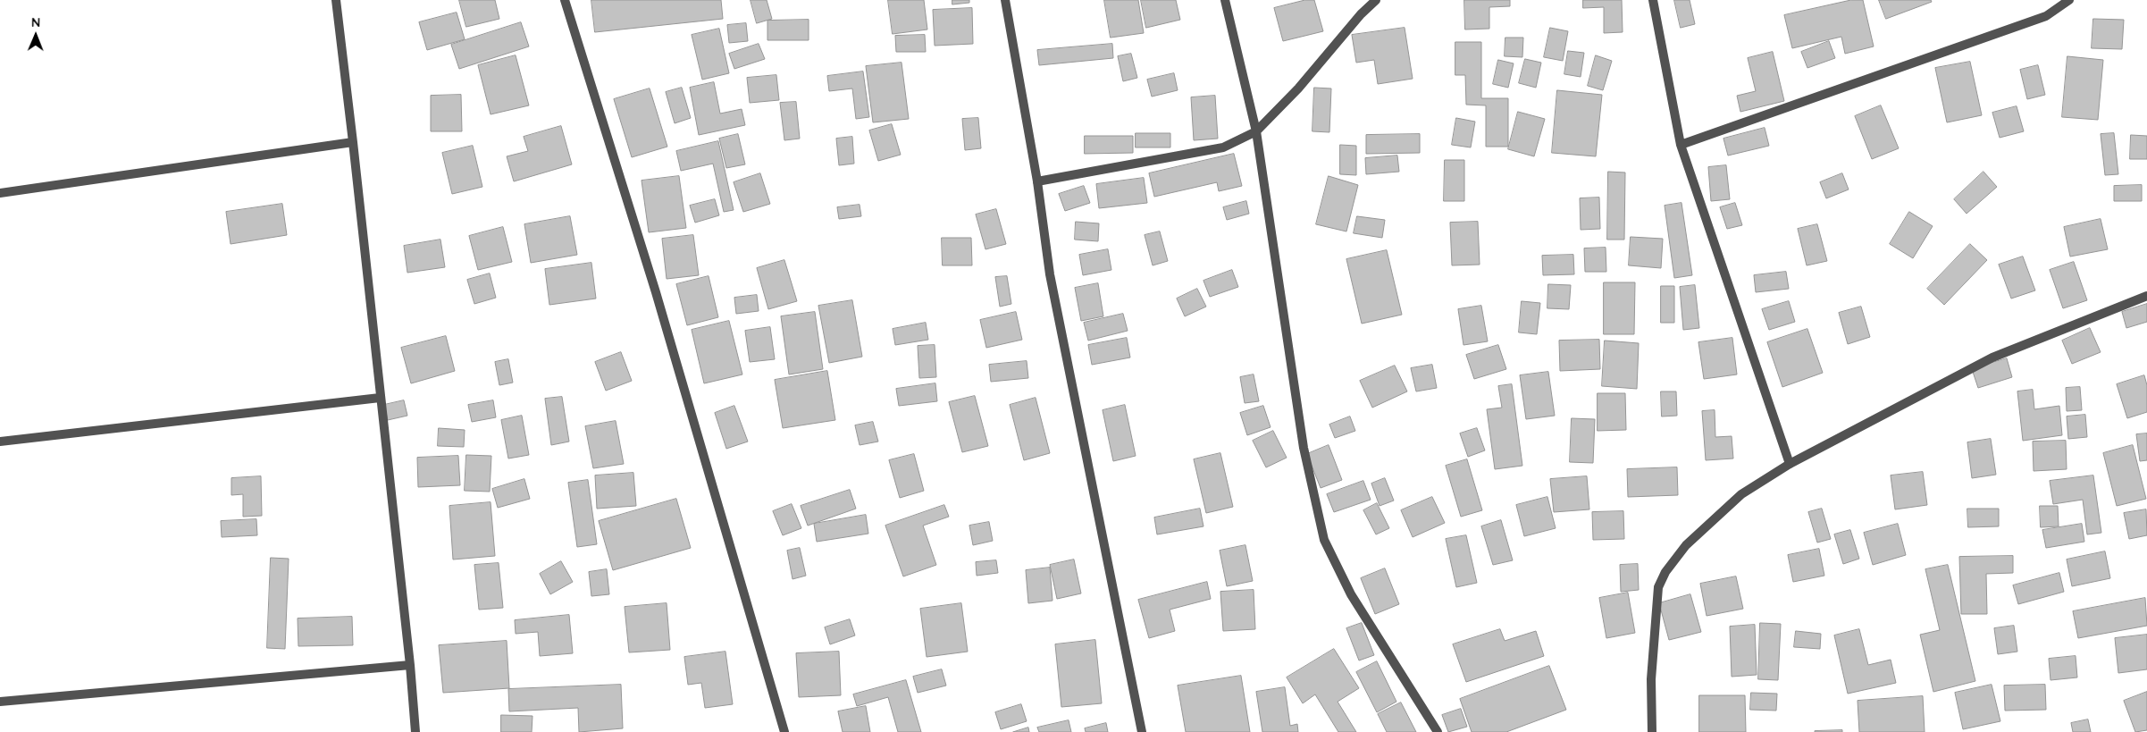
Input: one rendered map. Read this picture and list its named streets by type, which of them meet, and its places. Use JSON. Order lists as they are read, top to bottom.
{
  "north": "top"
}
